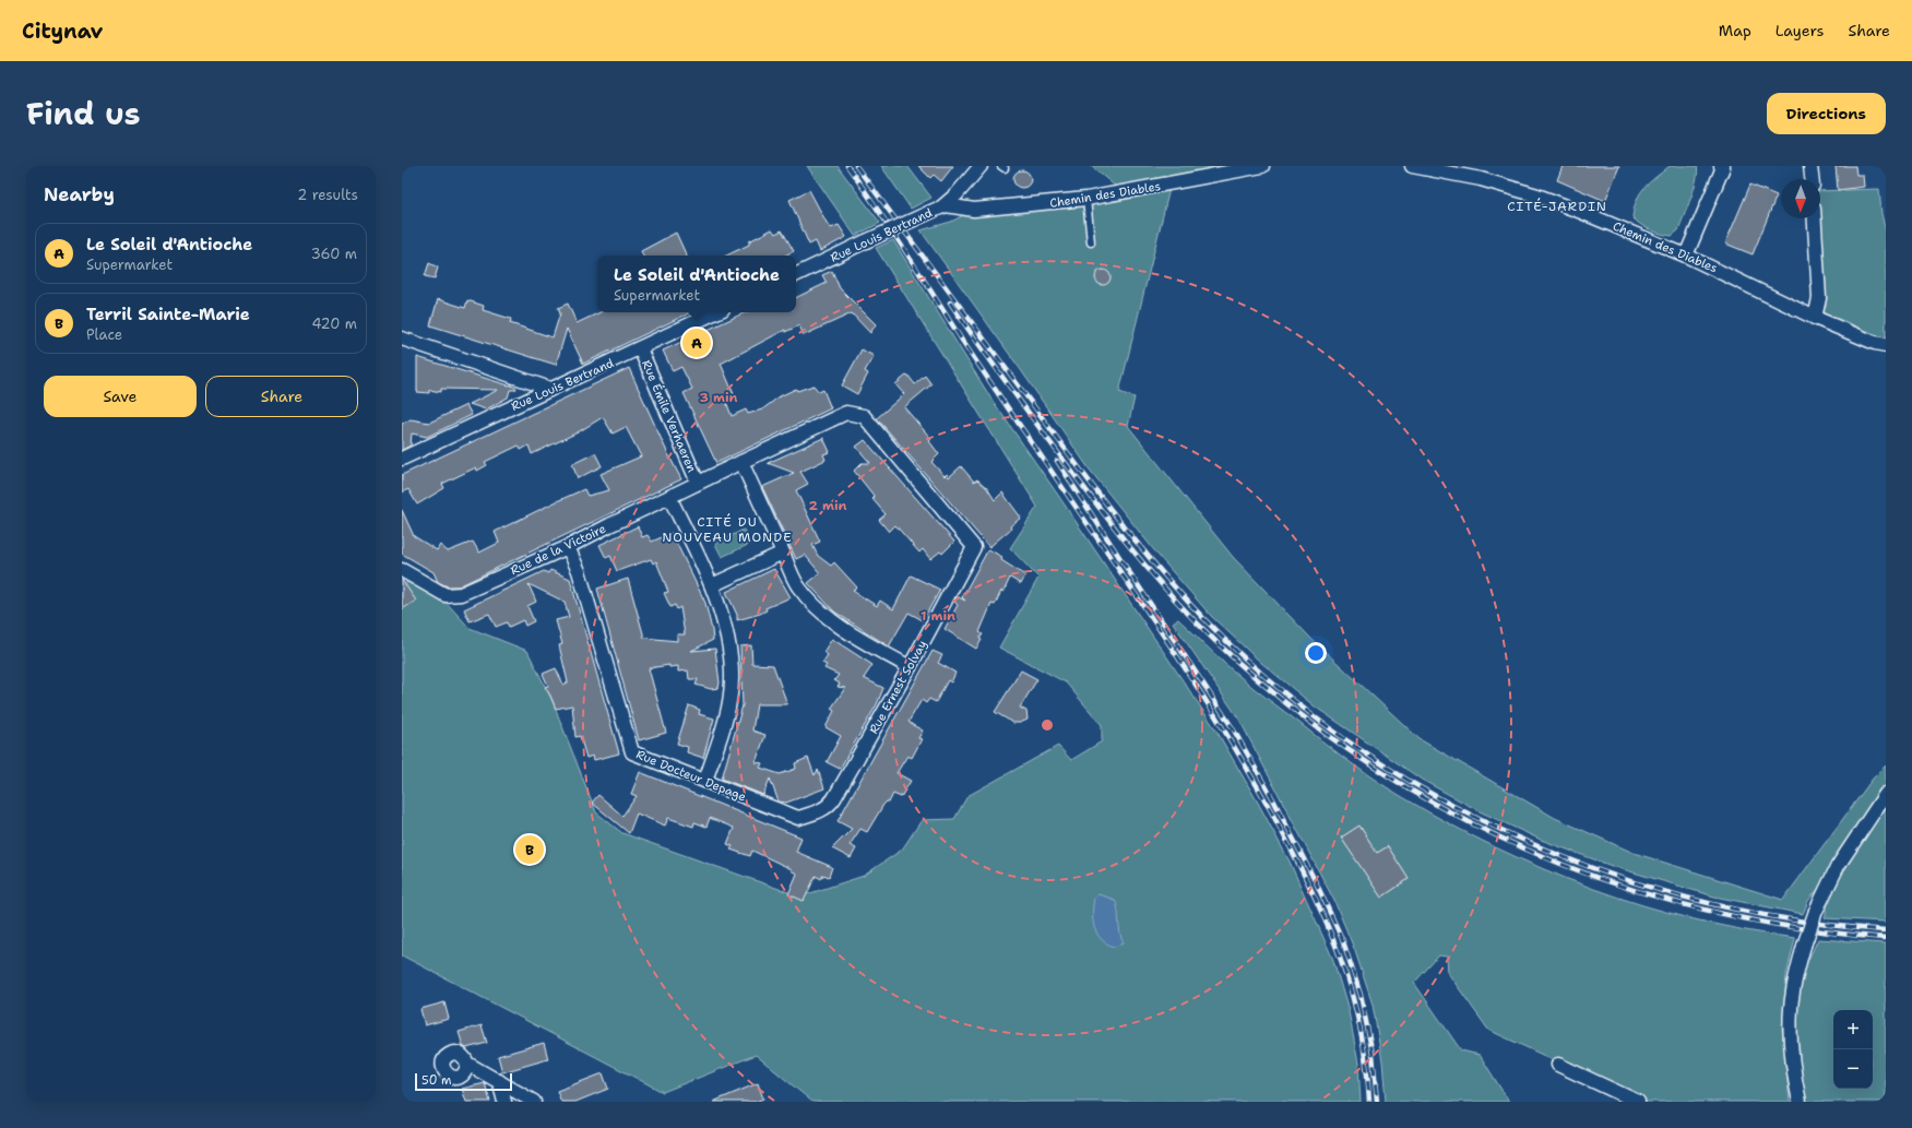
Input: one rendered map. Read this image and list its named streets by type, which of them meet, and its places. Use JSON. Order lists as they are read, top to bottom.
{
  "streets": {
    "street": [
      "Chemin des Diables",
      "Rue Louis Bertrand",
      "Rue Émile Verhaeren",
      "Rue de la Victoire",
      "Rue Ernest Solvay",
      "Rue Docteur Depage"
    ]
  },
  "crossings": [
    ["Chemin des Diables", "Rue Louis Bertrand"],
    ["Rue Louis Bertrand", "Rue Émile Verhaeren"],
    ["Rue Émile Verhaeren", "Rue de la Victoire"],
    ["Rue de la Victoire", "Rue Ernest Solvay"],
    ["Rue de la Victoire", "Rue Docteur Depage"],
    ["Rue Ernest Solvay", "Rue Docteur Depage"]
  ],
  "districts": ["CITÉ-JARDIN", "CITÉ DU NOUVEAU MONDE"],
  "scale_bar": "50 m",
  "north": "bottom",
  "page": {
    "header": "Citynav",
    "nav": ["Map", "Layers", "Share"],
    "title": "Find us",
    "buttons": [
      "Directions",
      ["Save", "Share"]
    ],
    "heading": ["Nearby", "2 results"],
    "list": [
      {
        "mark": "A",
        "name": "Le Soleil d'Antioche",
        "note": "Supermarket",
        "value": "360 m"
      },
      {
        "mark": "B",
        "name": "Terril Sainte-Marie",
        "note": "Place",
        "value": "420 m"
      }
    ],
    "popup": ["Le Soleil d'Antioche", "Supermarket"],
    "pins": ["A", "B"],
    "map_buttons": ["+", "−"],
    "scale": "50 m"
  },
  "rings": ["3 min", "2 min", "1 min"]
}
